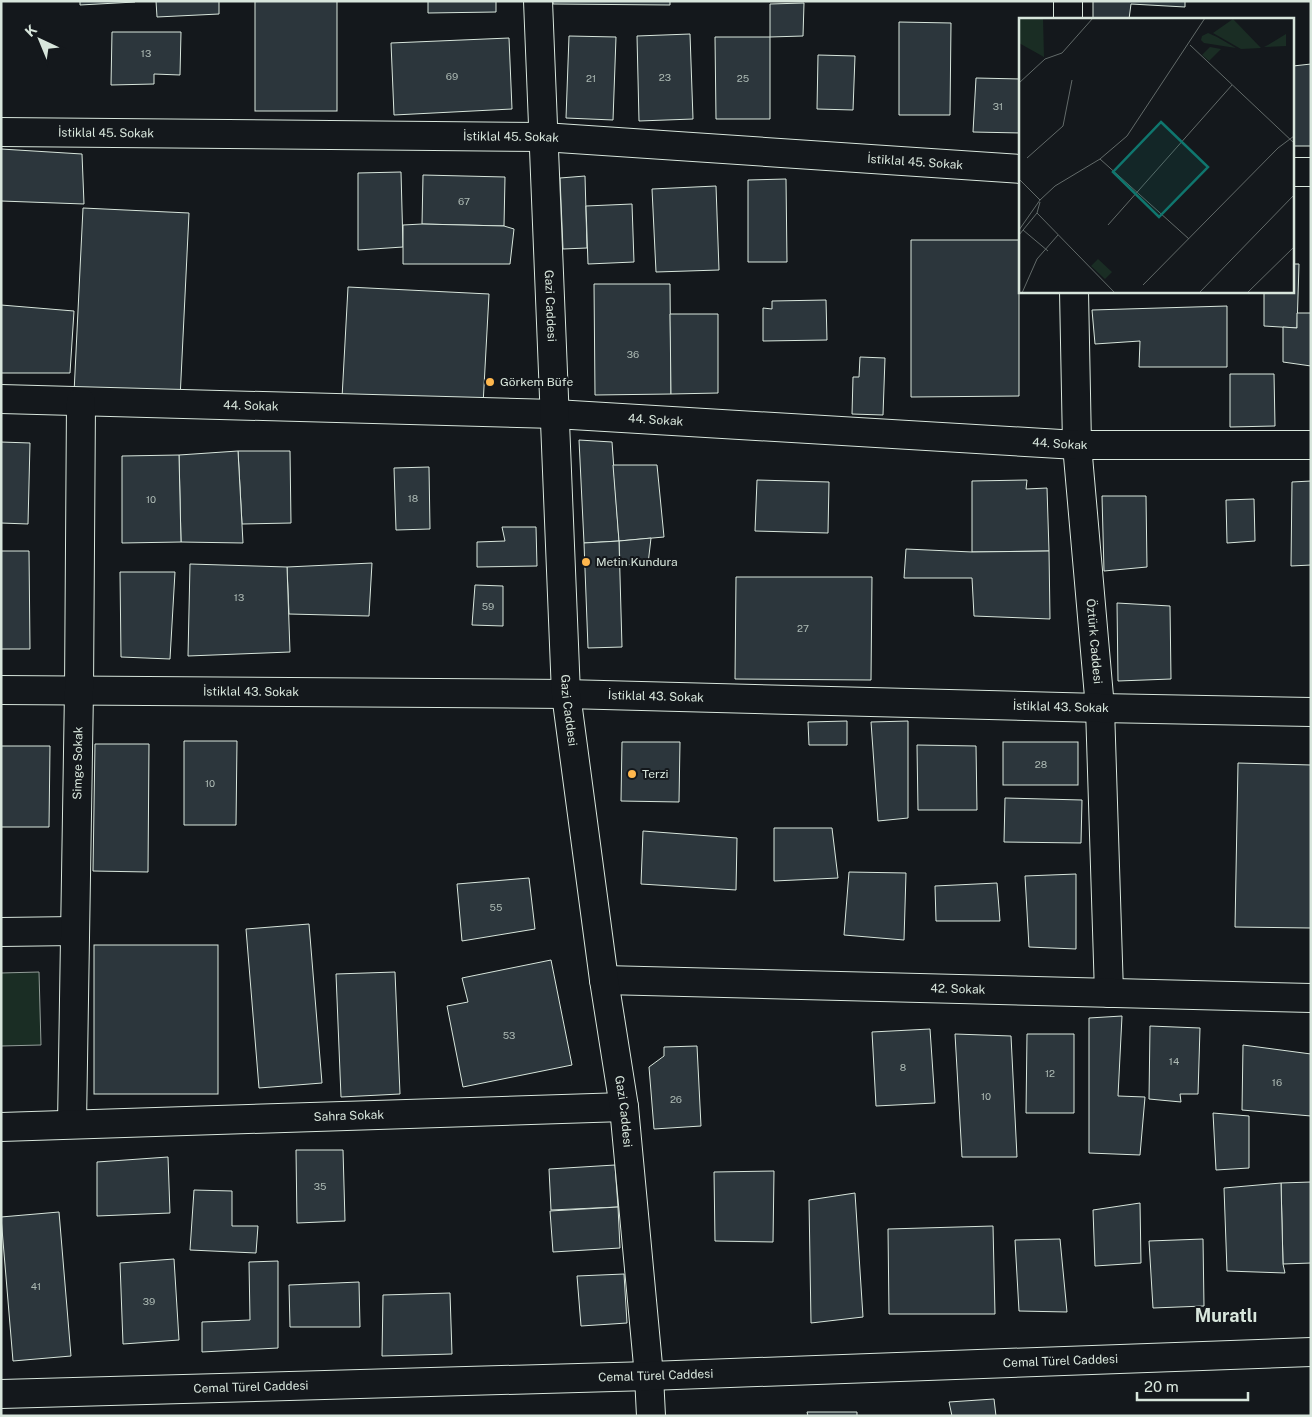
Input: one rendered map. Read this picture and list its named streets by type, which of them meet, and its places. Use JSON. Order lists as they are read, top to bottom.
{
  "streets": {
    "street": [
      "İstiklal 45. Sokak",
      "Gazi Caddesi",
      "44. Sokak",
      "Öztürk Caddesi",
      "İstiklal 43. Sokak",
      "Simge Sokak",
      "42. Sokak",
      "Sahra Sokak",
      "Cemal Türel Caddesi"
    ]
  },
  "crossings": [
    ["İstiklal 45. Sokak", "Gazi Caddesi"],
    ["Gazi Caddesi", "44. Sokak"],
    ["Gazi Caddesi", "İstiklal 43. Sokak"],
    ["Gazi Caddesi", "42. Sokak"],
    ["Gazi Caddesi", "Sahra Sokak"],
    ["Gazi Caddesi", "Cemal Türel Caddesi"],
    ["44. Sokak", "Öztürk Caddesi"],
    ["44. Sokak", "Simge Sokak"],
    ["Öztürk Caddesi", "İstiklal 43. Sokak"],
    ["Öztürk Caddesi", "42. Sokak"],
    ["İstiklal 43. Sokak", "Simge Sokak"],
    ["Simge Sokak", "Sahra Sokak"]
  ],
  "districts": ["Muratlı"],
  "places": ["Görkem Büfe", "Metin Kundura", "Terzi"],
  "house_numbers": [
    "13",
    "69",
    "23",
    "21",
    "25",
    "31",
    "67",
    "36",
    "18",
    "10",
    "13",
    "59",
    "27",
    "28",
    "10",
    "55",
    "53",
    "14",
    "8",
    "12",
    "16",
    "10",
    "26",
    "35",
    "41",
    "39"
  ],
  "scale_bar": "20 m",
  "north": "top left"
}
